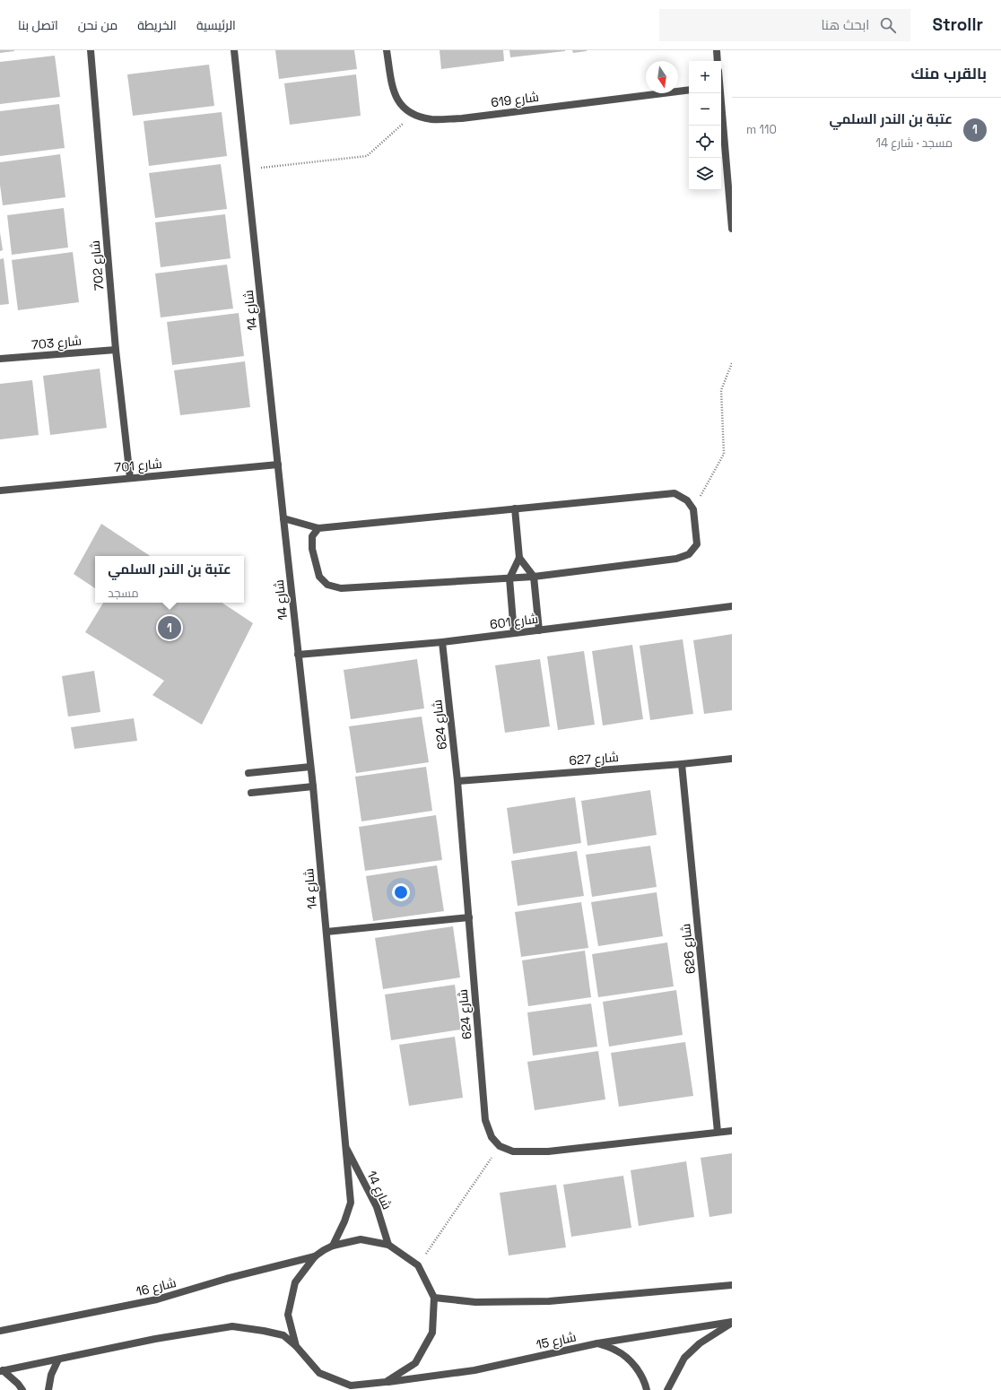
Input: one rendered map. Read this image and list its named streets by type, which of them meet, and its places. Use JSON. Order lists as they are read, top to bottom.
{
  "streets": {
    "street": [
      "شارع 619",
      "شارع 702",
      "شارع 14",
      "شارع 703",
      "شارع 701",
      "شارع 601",
      "شارع 624",
      "شارع 627",
      "شارع 626",
      "شارع 16",
      "شارع 15"
    ]
  },
  "crossings": [
    ["شارع 702", "شارع 703"],
    ["شارع 702", "شارع 701"],
    ["شارع 14", "شارع 701"],
    ["شارع 14", "شارع 601"],
    ["شارع 601", "شارع 624"],
    ["شارع 624", "شارع 627"],
    ["شارع 627", "شارع 626"]
  ],
  "north": "bottom",
  "page": {
    "header": "Strollr",
    "search": "ابحث هنا",
    "nav": [
      "الرئيسية",
      "الخريطة",
      "من نحن",
      "اتصل بنا"
    ],
    "heading": "بالقرب منك",
    "map_buttons": ["+", "−"],
    "list": [
      {
        "mark": "1",
        "name": "عتبة بن الندر السلمي",
        "note": "مسجد · شارع 14",
        "value": "110 m"
      }
    ],
    "popup": ["عتبة بن الندر السلمي", "مسجد"],
    "pins": "1"
  }
}
